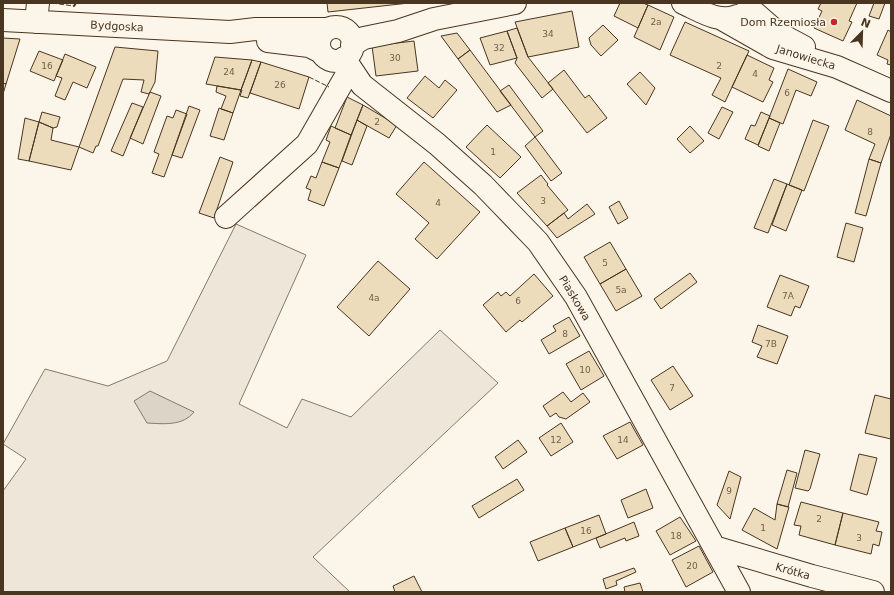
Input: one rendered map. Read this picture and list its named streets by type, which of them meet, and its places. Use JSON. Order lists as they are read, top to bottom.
{
  "streets": {
    "street": [
      "Bydgoska",
      "Janowiecka",
      "Piaskowa",
      "Krótka"
    ]
  },
  "crossings": [
    ["Bydgoska", "Piaskowa"],
    ["Piaskowa", "Krótka"]
  ],
  "places": ["Dom Rzemiosła"],
  "house_numbers": [
    "2a",
    "34",
    "32",
    "30",
    "16",
    "2",
    "24",
    "4",
    "26",
    "6",
    "2",
    "8",
    "1",
    "3",
    "4",
    "5",
    "5a",
    "7A",
    "4a",
    "6",
    "8",
    "7B",
    "10",
    "7",
    "12",
    "14",
    "9",
    "2",
    "1",
    "16",
    "18",
    "3",
    "20"
  ],
  "north": "top right"
}
